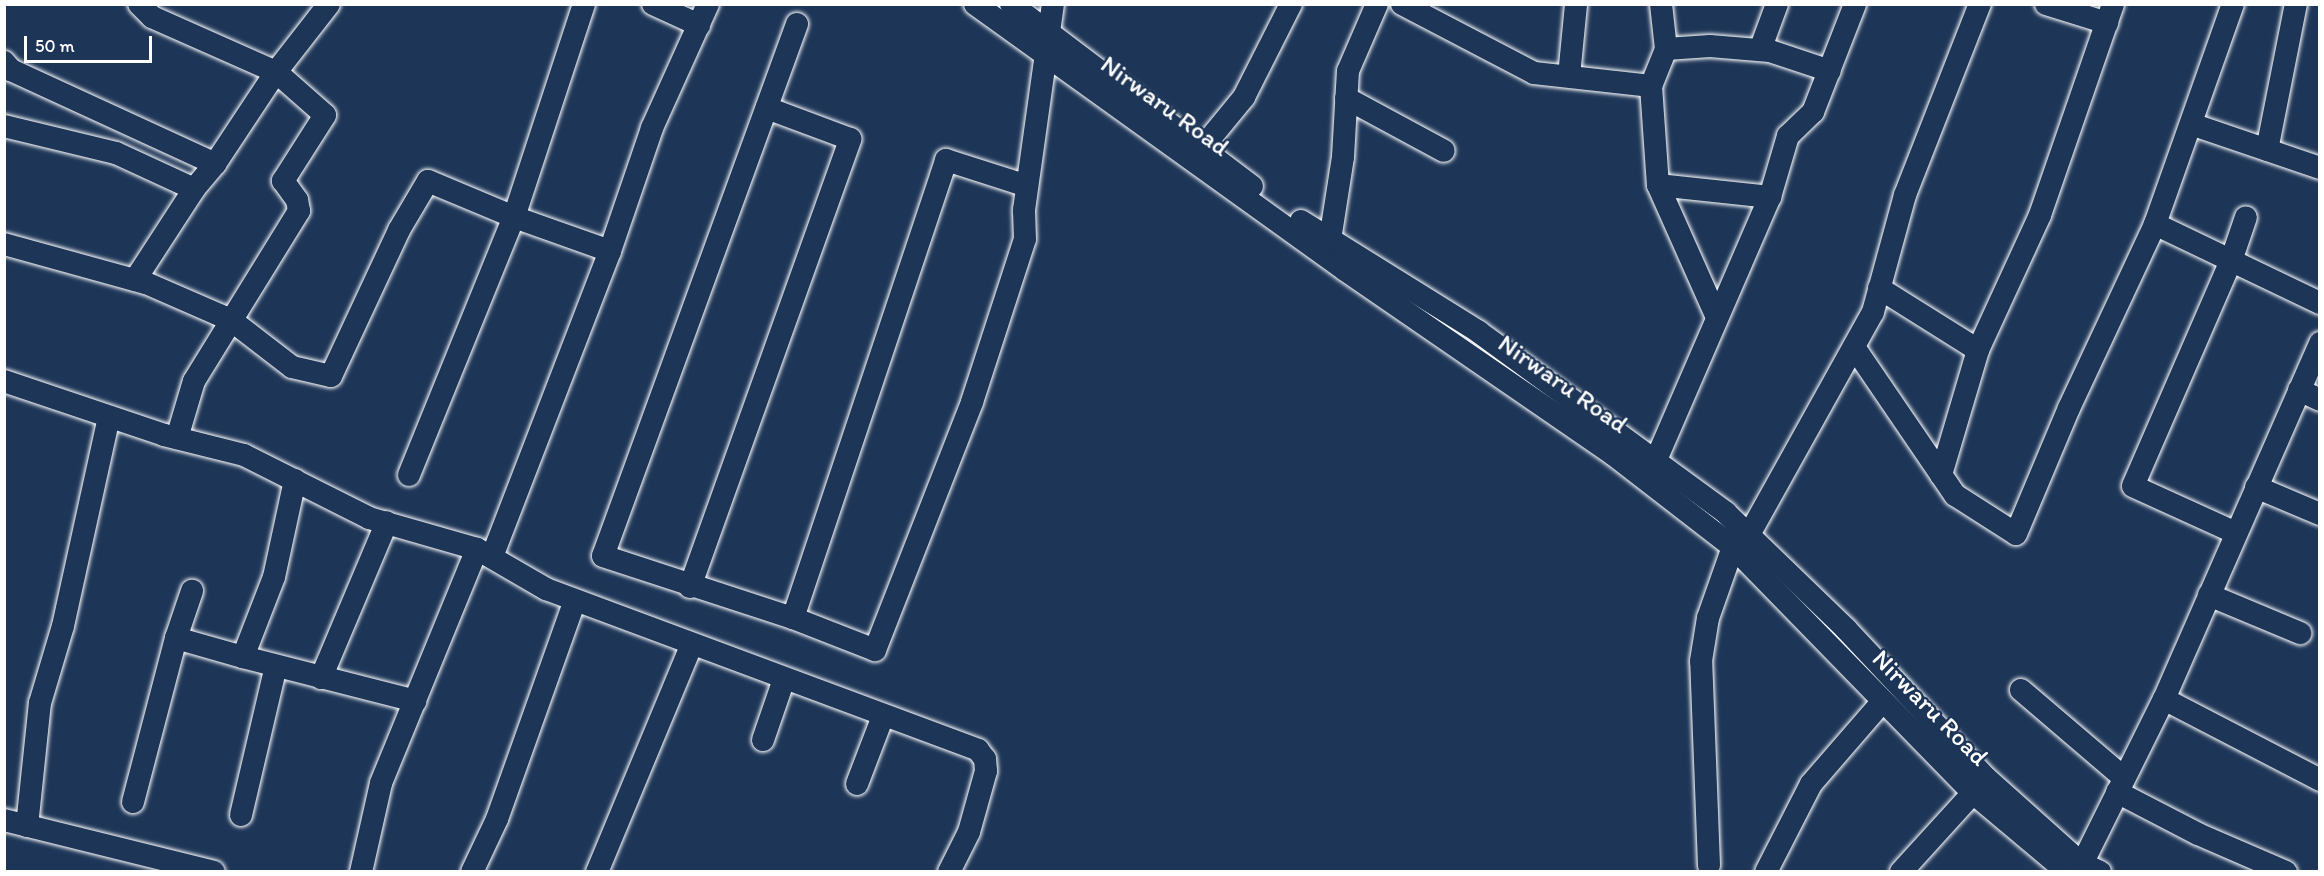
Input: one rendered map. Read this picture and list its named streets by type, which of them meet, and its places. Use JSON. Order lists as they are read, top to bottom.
{
  "streets": {
    "street": ["Nirwaru Road"]
  },
  "scale_bar": "50 m"
}
